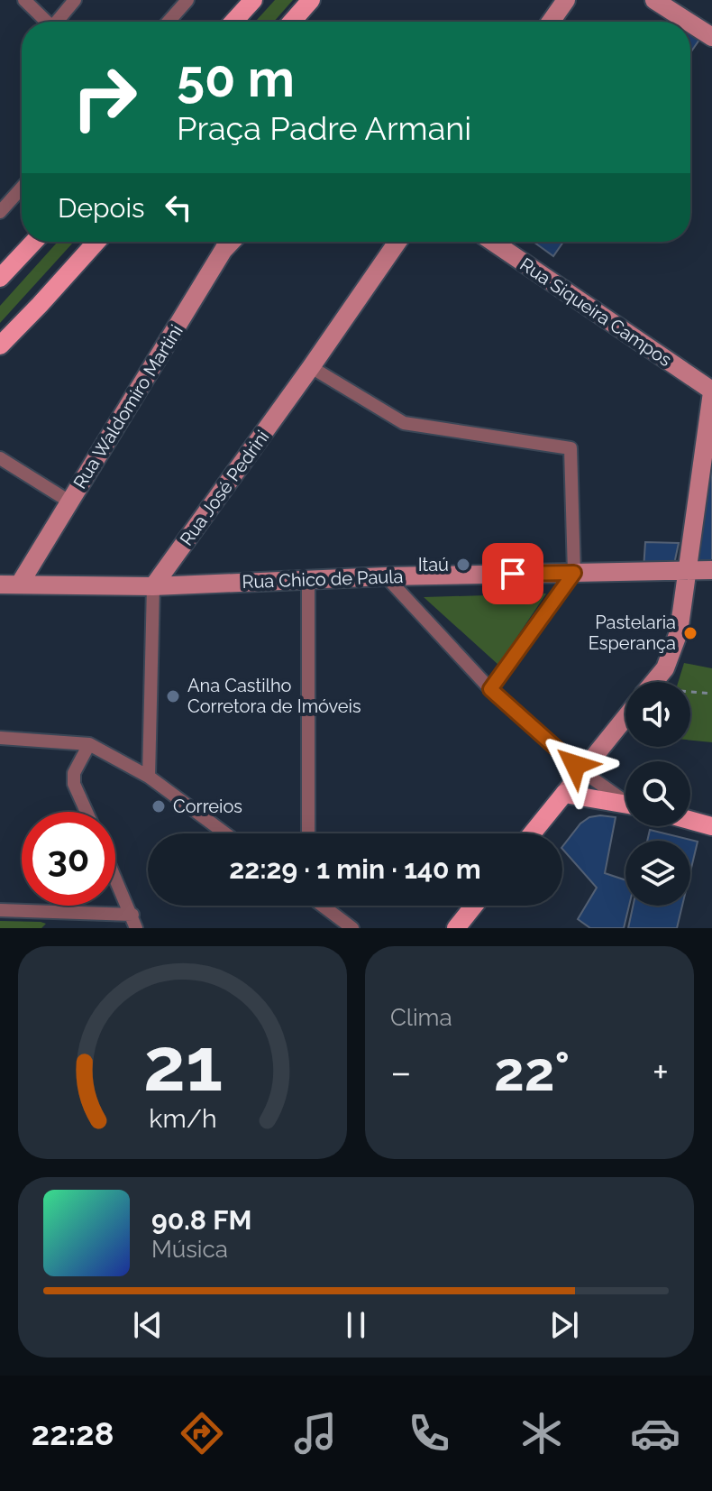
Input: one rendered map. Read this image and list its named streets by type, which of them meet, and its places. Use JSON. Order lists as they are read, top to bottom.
{
  "streets": {
    "main road": [
      "Rua Siqueira Campos",
      "Rua Waldomiro Martini",
      "Rua José Pedrini",
      "Rua Chico de Paula"
    ]
  },
  "crossings": [
    ["Rua Waldomiro Martini", "Rua Chico de Paula"],
    ["Rua José Pedrini", "Rua Chico de Paula"]
  ],
  "places": [
    "Itaú",
    "Pastelaria Esperança",
    "Ana Castilho Corretora de Imóveis",
    "Correios"
  ],
  "page": {
    "turn": ["50 m", "Praça Padre Armani"],
    "then": "Depois",
    "limit": "30",
    "trip": "22:29 · 1 min · 140 m",
    "tile": "Clima",
    "heat": ["−", "22°", "+"],
    "song": ["90.8 FM", "Música"],
    "tabs": "22:28",
    "gauge": ["21", "km/h"]
  }
}
